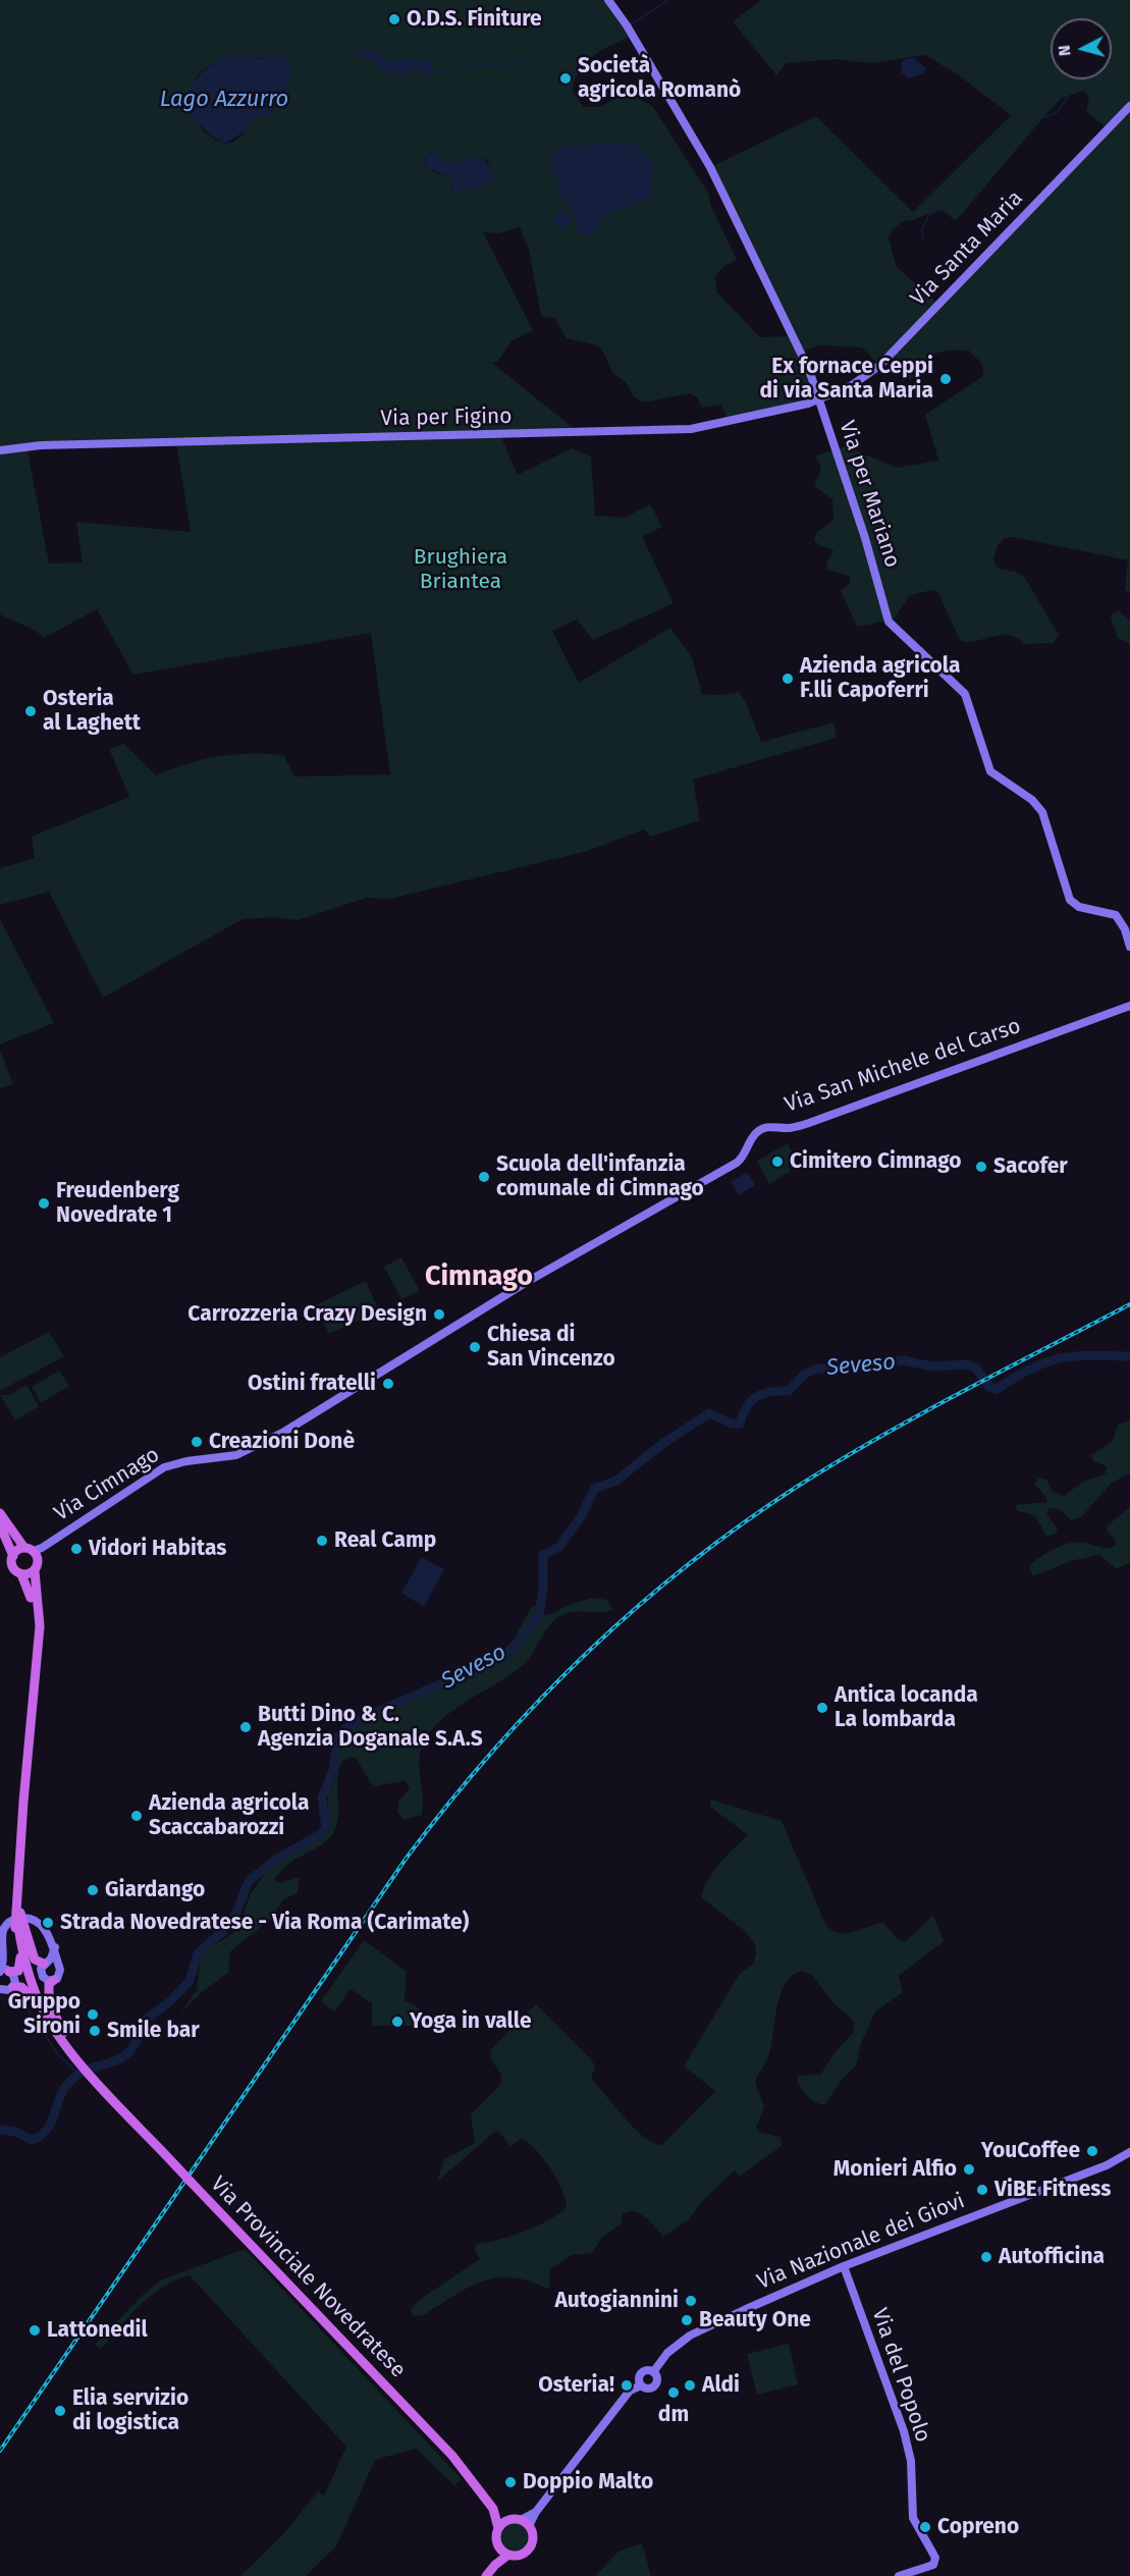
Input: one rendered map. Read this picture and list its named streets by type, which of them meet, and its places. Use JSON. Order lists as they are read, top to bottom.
{
  "streets": {
    "main road": ["Via Provinciale Novedratese"],
    "street": [
      "Via Santa Maria",
      "Via per Figino",
      "Via per Mariano",
      "Via San Michele del Carso",
      "Via Cimnago",
      "Via Nazionale dei Giovi",
      "Via del Popolo"
    ]
  },
  "crossings": [
    ["Via Santa Maria", "Via per Figino"],
    ["Via Santa Maria", "Via per Mariano"],
    ["Via per Figino", "Via per Mariano"],
    ["Via San Michele del Carso", "Via Cimnago"],
    ["Via Cimnago", "Via Provinciale Novedratese"],
    ["Via Nazionale dei Giovi", "Via Provinciale Novedratese"],
    ["Via Nazionale dei Giovi", "Via del Popolo"]
  ],
  "districts": ["Cimnago"],
  "water": ["Lago Azzurro", "Seveso"],
  "parks": ["Brughiera Briantea"],
  "places": [
    "O.D.S. Finiture",
    "Società agricola Romanò",
    "Ex fornace Ceppi di via Santa Maria",
    "Azienda agricola F.lli Capoferri",
    "Osteria al Laghett",
    "Cimitero Cimnago",
    "Sacofer",
    "Scuola dell'infanzia comunale di Cimnago",
    "Freudenberg Novedrate 1",
    "Carrozzeria Crazy Design",
    "Chiesa di San Vincenzo",
    "Ostini fratelli",
    "Creazioni Donè",
    "Real Camp",
    "Vidori Habitas",
    "Antica locanda La lombarda",
    "Butti Dino & C. Agenzia Doganale S.A.S",
    "Azienda agricola Scaccabarozzi",
    "Giardango",
    "Strada Novedratese - Via Roma (Carimate)",
    "Gruppo Sironi",
    "Yoga in valle",
    "Smile bar",
    "YouCoffee",
    "Monieri Alfio",
    "ViBE Fitness",
    "Autofficina",
    "Autogiannini",
    "Beauty One",
    "Lattonedil",
    "Osteria!",
    "Aldi",
    "dm",
    "Elia servizio di logistica",
    "Doppio Malto",
    "Copreno"
  ],
  "north": "left"
}
